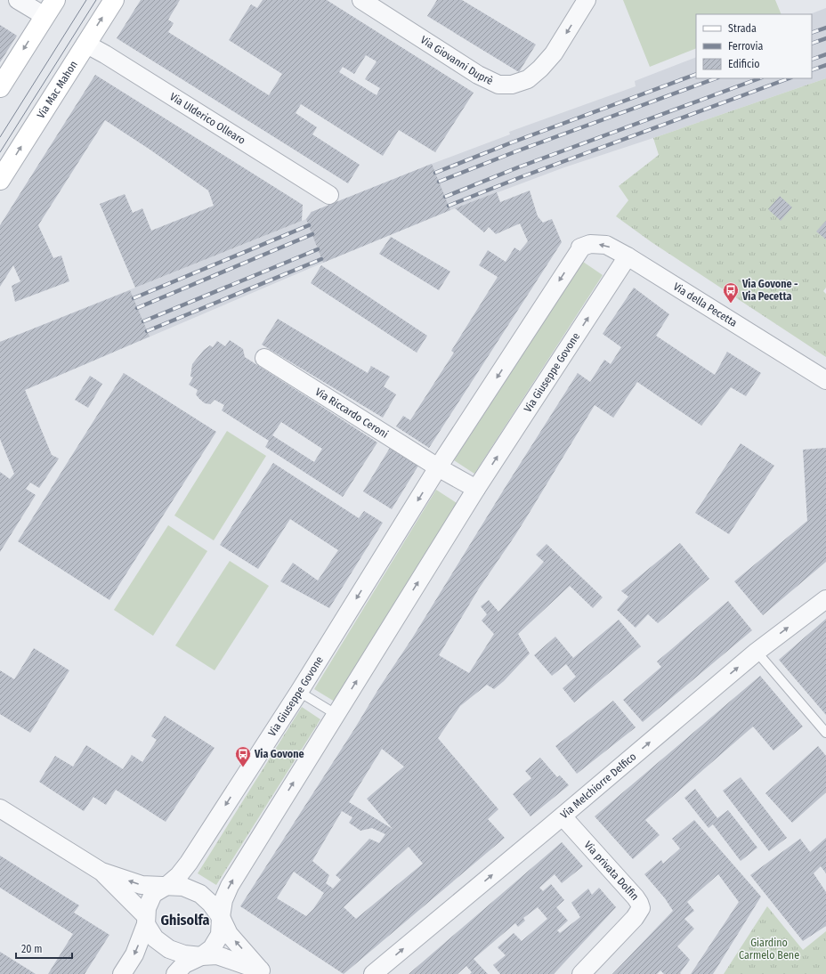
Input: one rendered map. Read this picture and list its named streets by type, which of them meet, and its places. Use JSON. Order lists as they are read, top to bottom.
{
  "streets": {
    "main road": ["Via Mac Mahon"],
    "street": [
      "Via Giovanni Duprè",
      "Via Ulderico Ollearo",
      "Via della Pecetta",
      "Via Giuseppe Govone",
      "Via Riccardo Ceroni",
      "Via Melchiorre Delfico",
      "Via privata Dolfin"
    ]
  },
  "crossings": [
    ["Via Mac Mahon", "Via Ulderico Ollearo"],
    ["Via della Pecetta", "Via Giuseppe Govone"],
    ["Via Giuseppe Govone", "Via Riccardo Ceroni"],
    ["Via Melchiorre Delfico", "Via privata Dolfin"]
  ],
  "one_way": ["Via Melchiorre Delfico"],
  "districts": ["Ghisolfa"],
  "parks": ["Giardino Carmelo Bene"],
  "places": {
    "bus stop": ["Via Govone - Via Pecetta", "Via Govone"]
  },
  "legend": ["Strada", "Ferrovia", "Edificio"],
  "scale_bar": "20 m"
}
